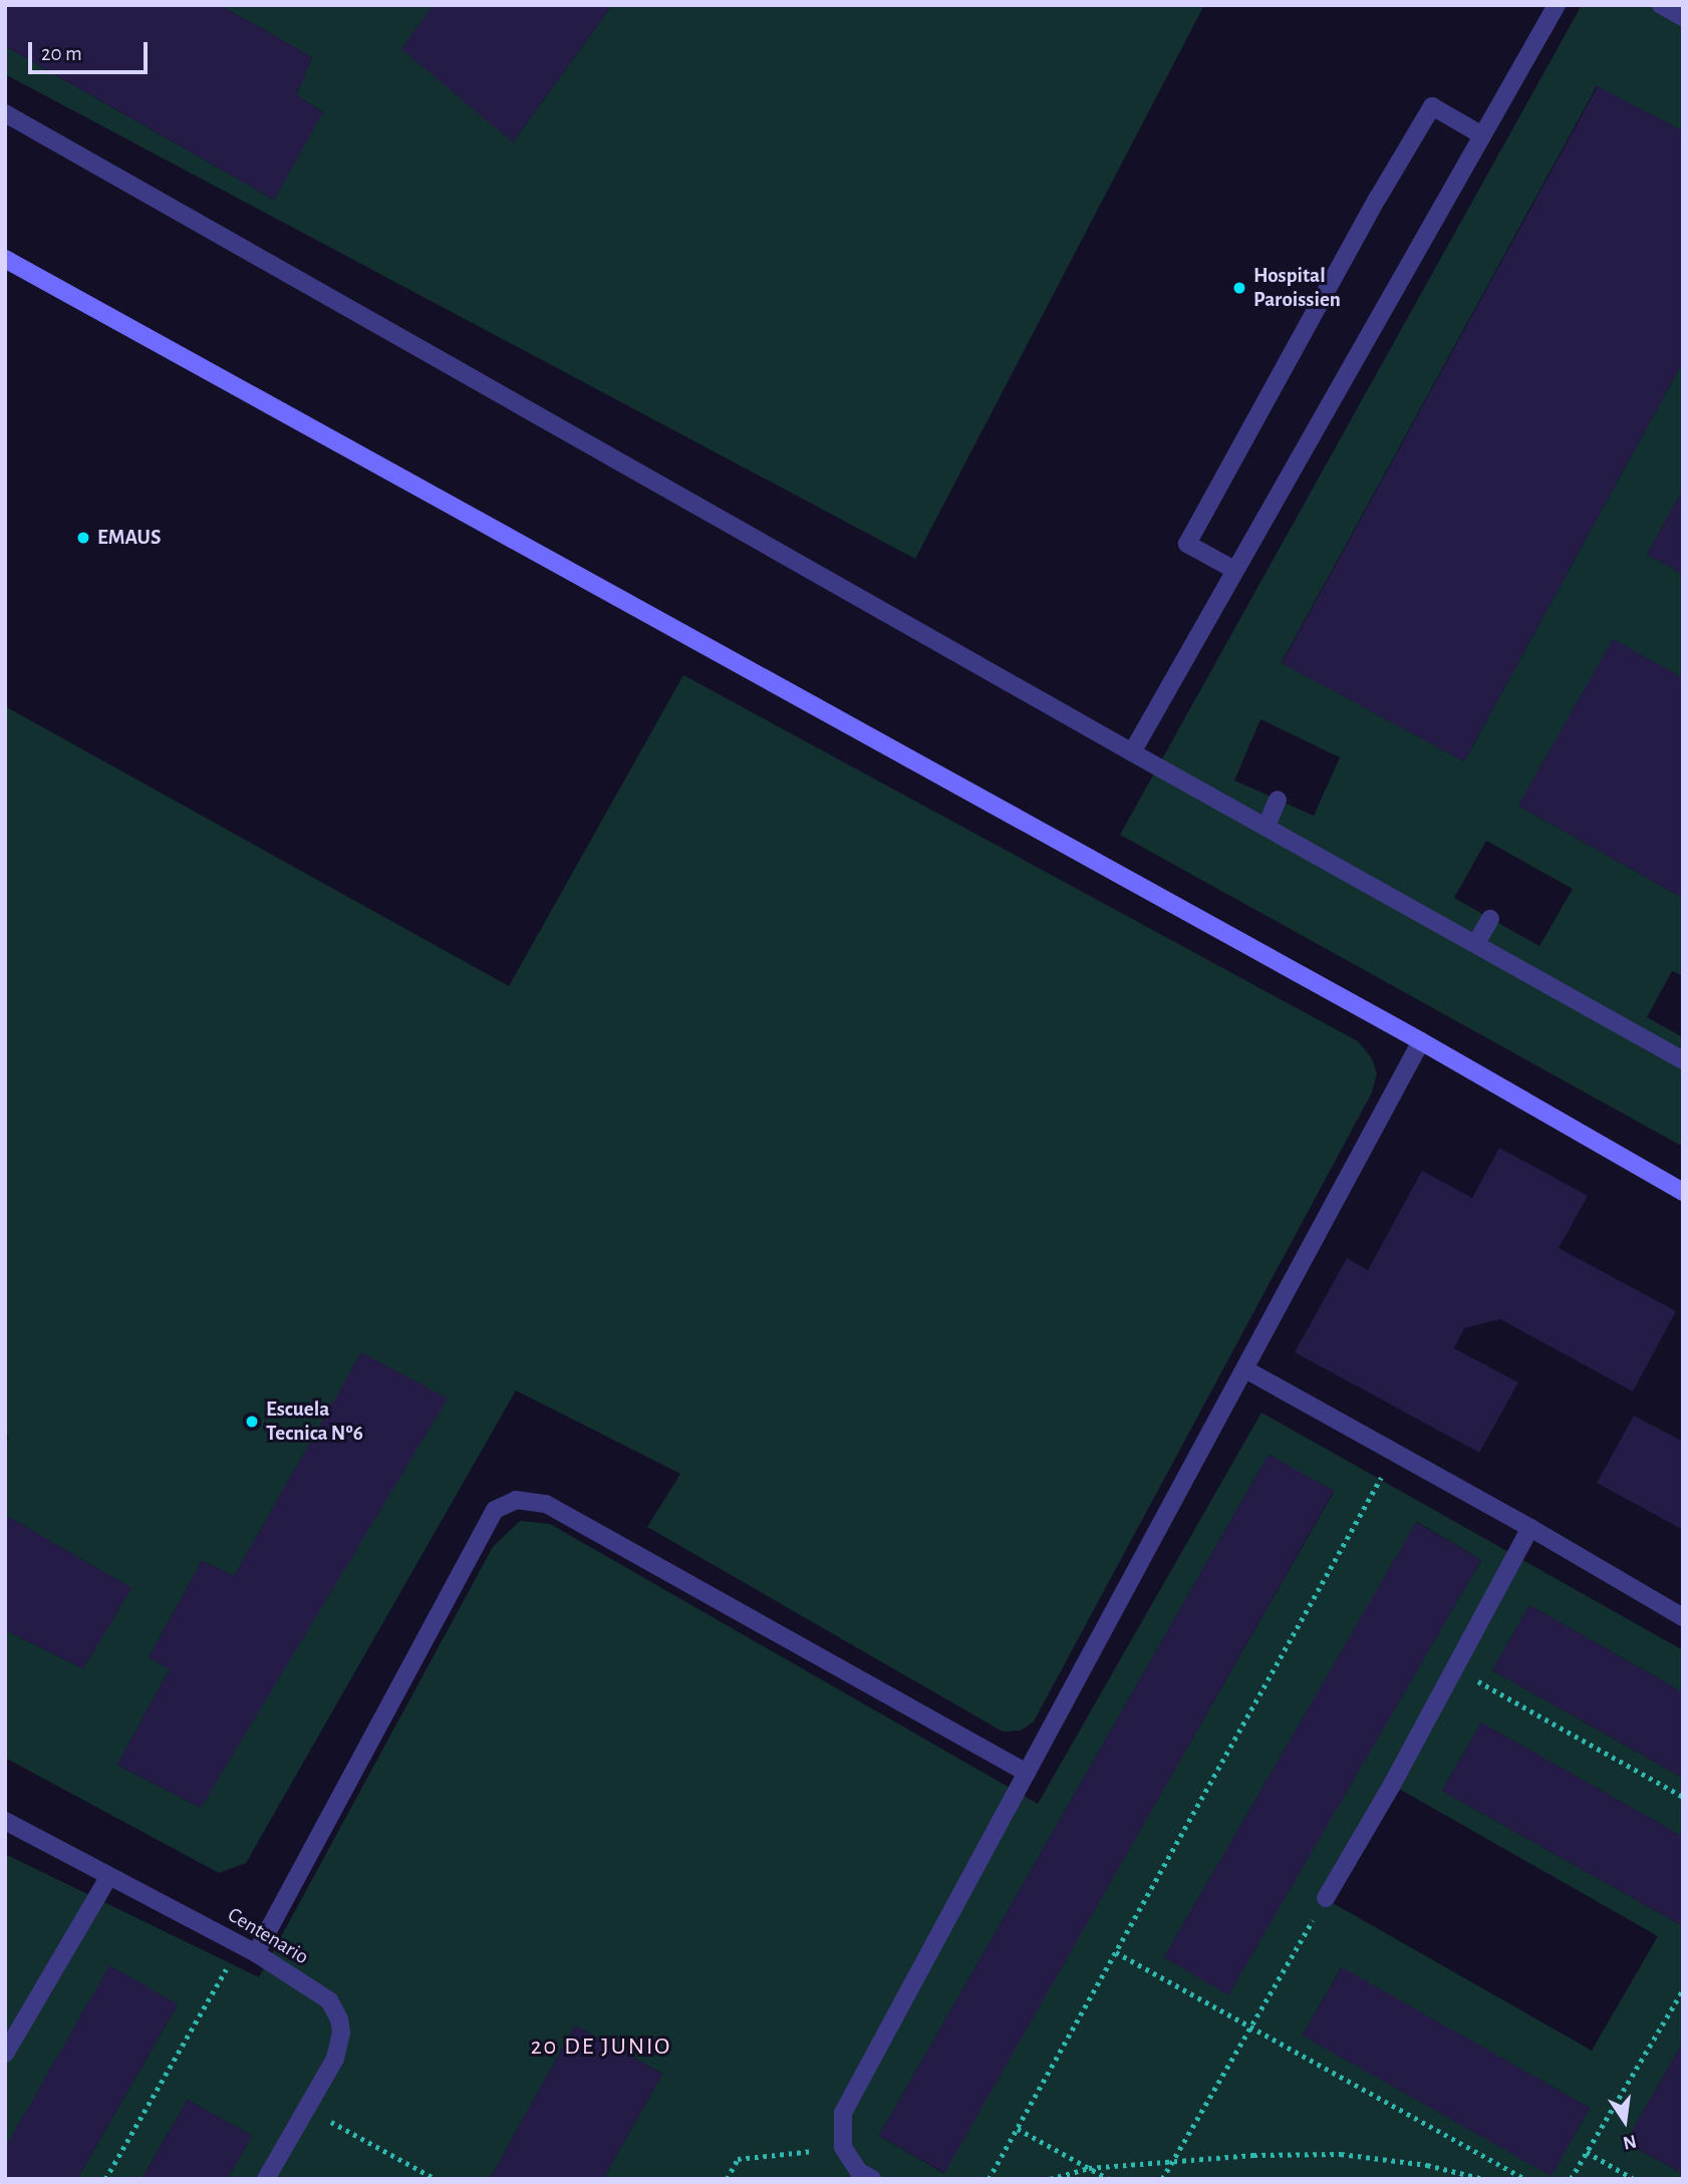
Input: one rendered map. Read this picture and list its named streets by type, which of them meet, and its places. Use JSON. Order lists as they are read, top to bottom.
{
  "streets": {
    "street": ["Centenario"]
  },
  "districts": ["20 DE JUNIO"],
  "places": ["Hospital Paroissien", "EMAUS", "Escuela Tecnica Nº6"],
  "scale_bar": "20 m",
  "north": "bottom"
}
